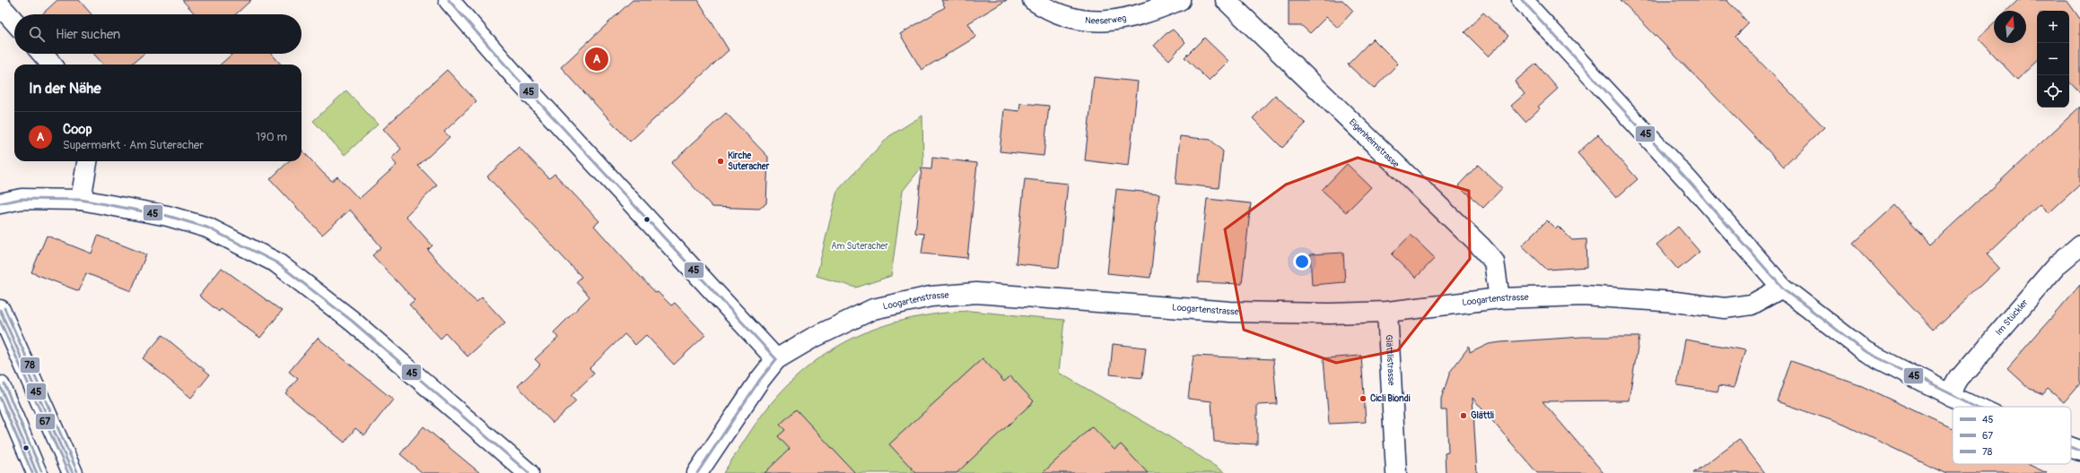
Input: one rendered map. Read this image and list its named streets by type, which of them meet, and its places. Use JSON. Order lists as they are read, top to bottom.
{
  "streets": {
    "street": [
      "Neeserweg",
      "Eigenheimstrasse",
      "Loogartenstrasse",
      "Im Stückler",
      "Glättlistrasse"
    ]
  },
  "crossings": [
    ["Eigenheimstrasse", "Loogartenstrasse"],
    ["Loogartenstrasse", "Glättlistrasse"]
  ],
  "parks": ["Am Suteracher"],
  "places": ["Kirche Suteracher", "Cicli Biondi", "Glättli"],
  "lines": ["transit line 45", "transit line 78", "transit line 67"],
  "legend": ["45", "67", "78"],
  "north": "top",
  "page": {
    "map_buttons": ["+", "−"],
    "search": "Hier suchen",
    "pins": "A",
    "heading": "In der Nähe",
    "list": [
      {
        "mark": "A",
        "name": "Coop",
        "note": "Supermarkt · Am Suteracher",
        "value": "190 m"
      }
    ]
  }
}
